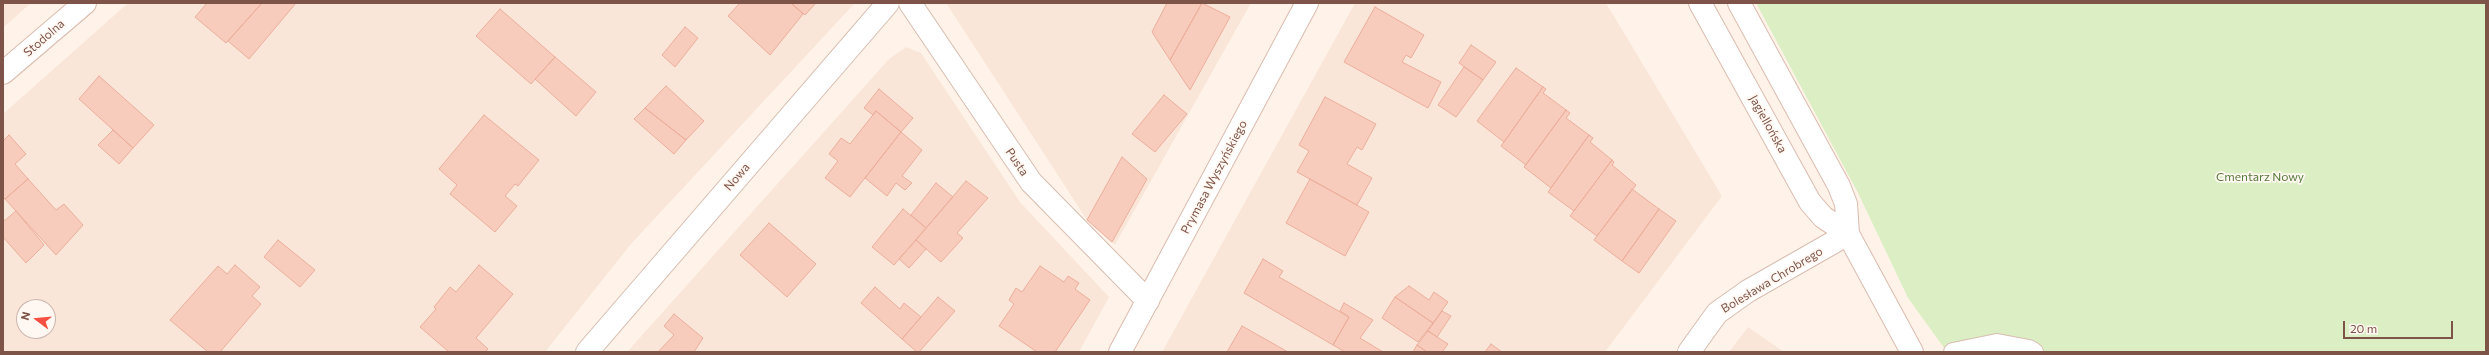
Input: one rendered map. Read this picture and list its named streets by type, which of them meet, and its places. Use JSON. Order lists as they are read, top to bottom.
{
  "streets": {
    "street": [
      "Stodolna",
      "Jagiellońska",
      "Pusta",
      "Nowa",
      "Prymasa Wyszyńskiego",
      "Bolesława Chrobrego"
    ]
  },
  "crossings": [
    ["Jagiellońska", "Bolesława Chrobrego"],
    ["Pusta", "Prymasa Wyszyńskiego"]
  ],
  "parks": ["Cmentarz Nowy"],
  "scale_bar": "20 m",
  "north": "left"
}
